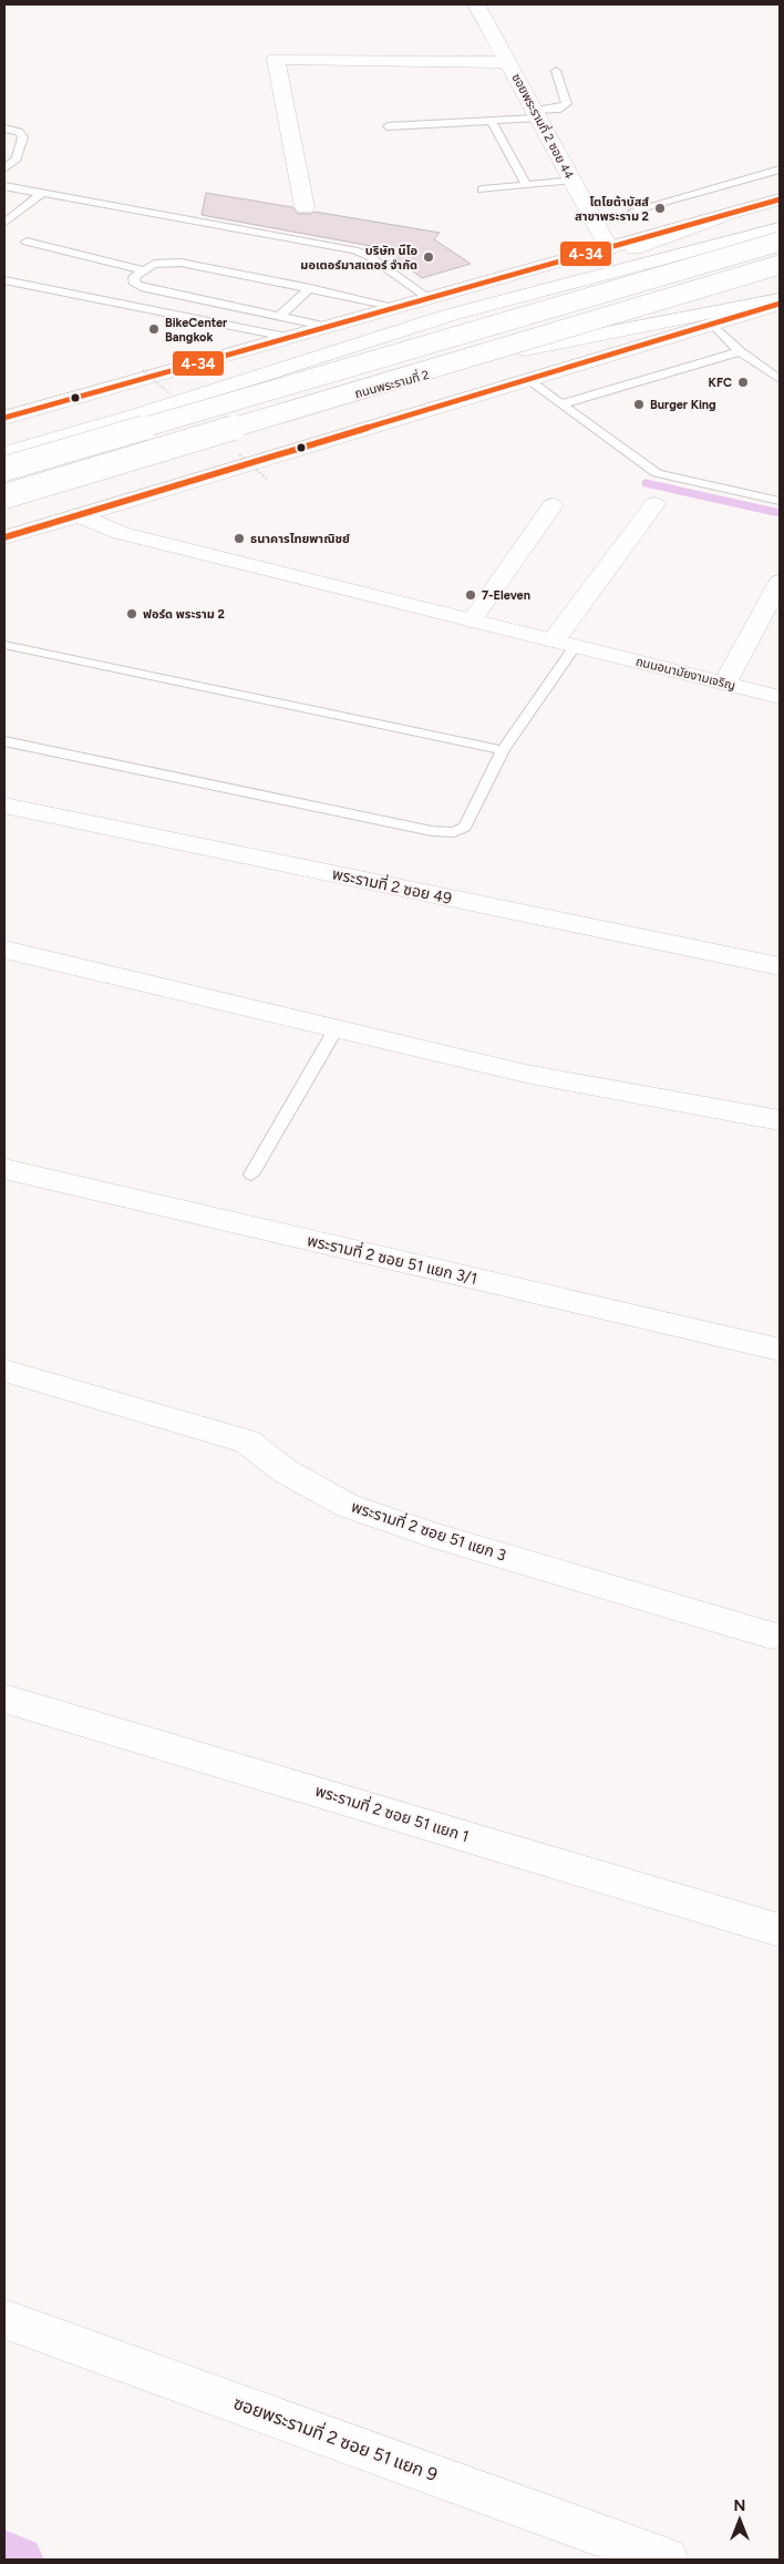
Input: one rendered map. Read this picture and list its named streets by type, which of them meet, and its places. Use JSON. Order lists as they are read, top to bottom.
{
  "streets": {
    "main road": [
      "ซอยพระรามที่ 2 ซอย 44",
      "ถนนพระรามที่ 2",
      "ถนนอนามัยงามเจริญ",
      "พระรามที่ 2 ซอย 49",
      "พระรามที่ 2 ซอย 51 แยก 3/1",
      "พระรามที่ 2 ซอย 51 แยก 3",
      "พระรามที่ 2 ซอย 51 แยก 1",
      "ซอยพระรามที่ 2 ซอย 51 แยก 9"
    ]
  },
  "places": [
    "โตโยต้าบัสส์ สาขาพระราม 2",
    "บริษัท นีโอ มอเตอร์มาสเตอร์ จำกัด",
    "BikeCenter Bangkok",
    "KFC",
    "Burger King",
    "ธนาคารไทยพาณิชย์",
    "7-Eleven",
    "ฟอร์ด พระราม 2"
  ],
  "lines": ["transit line 4-34"],
  "north": "top"
}
